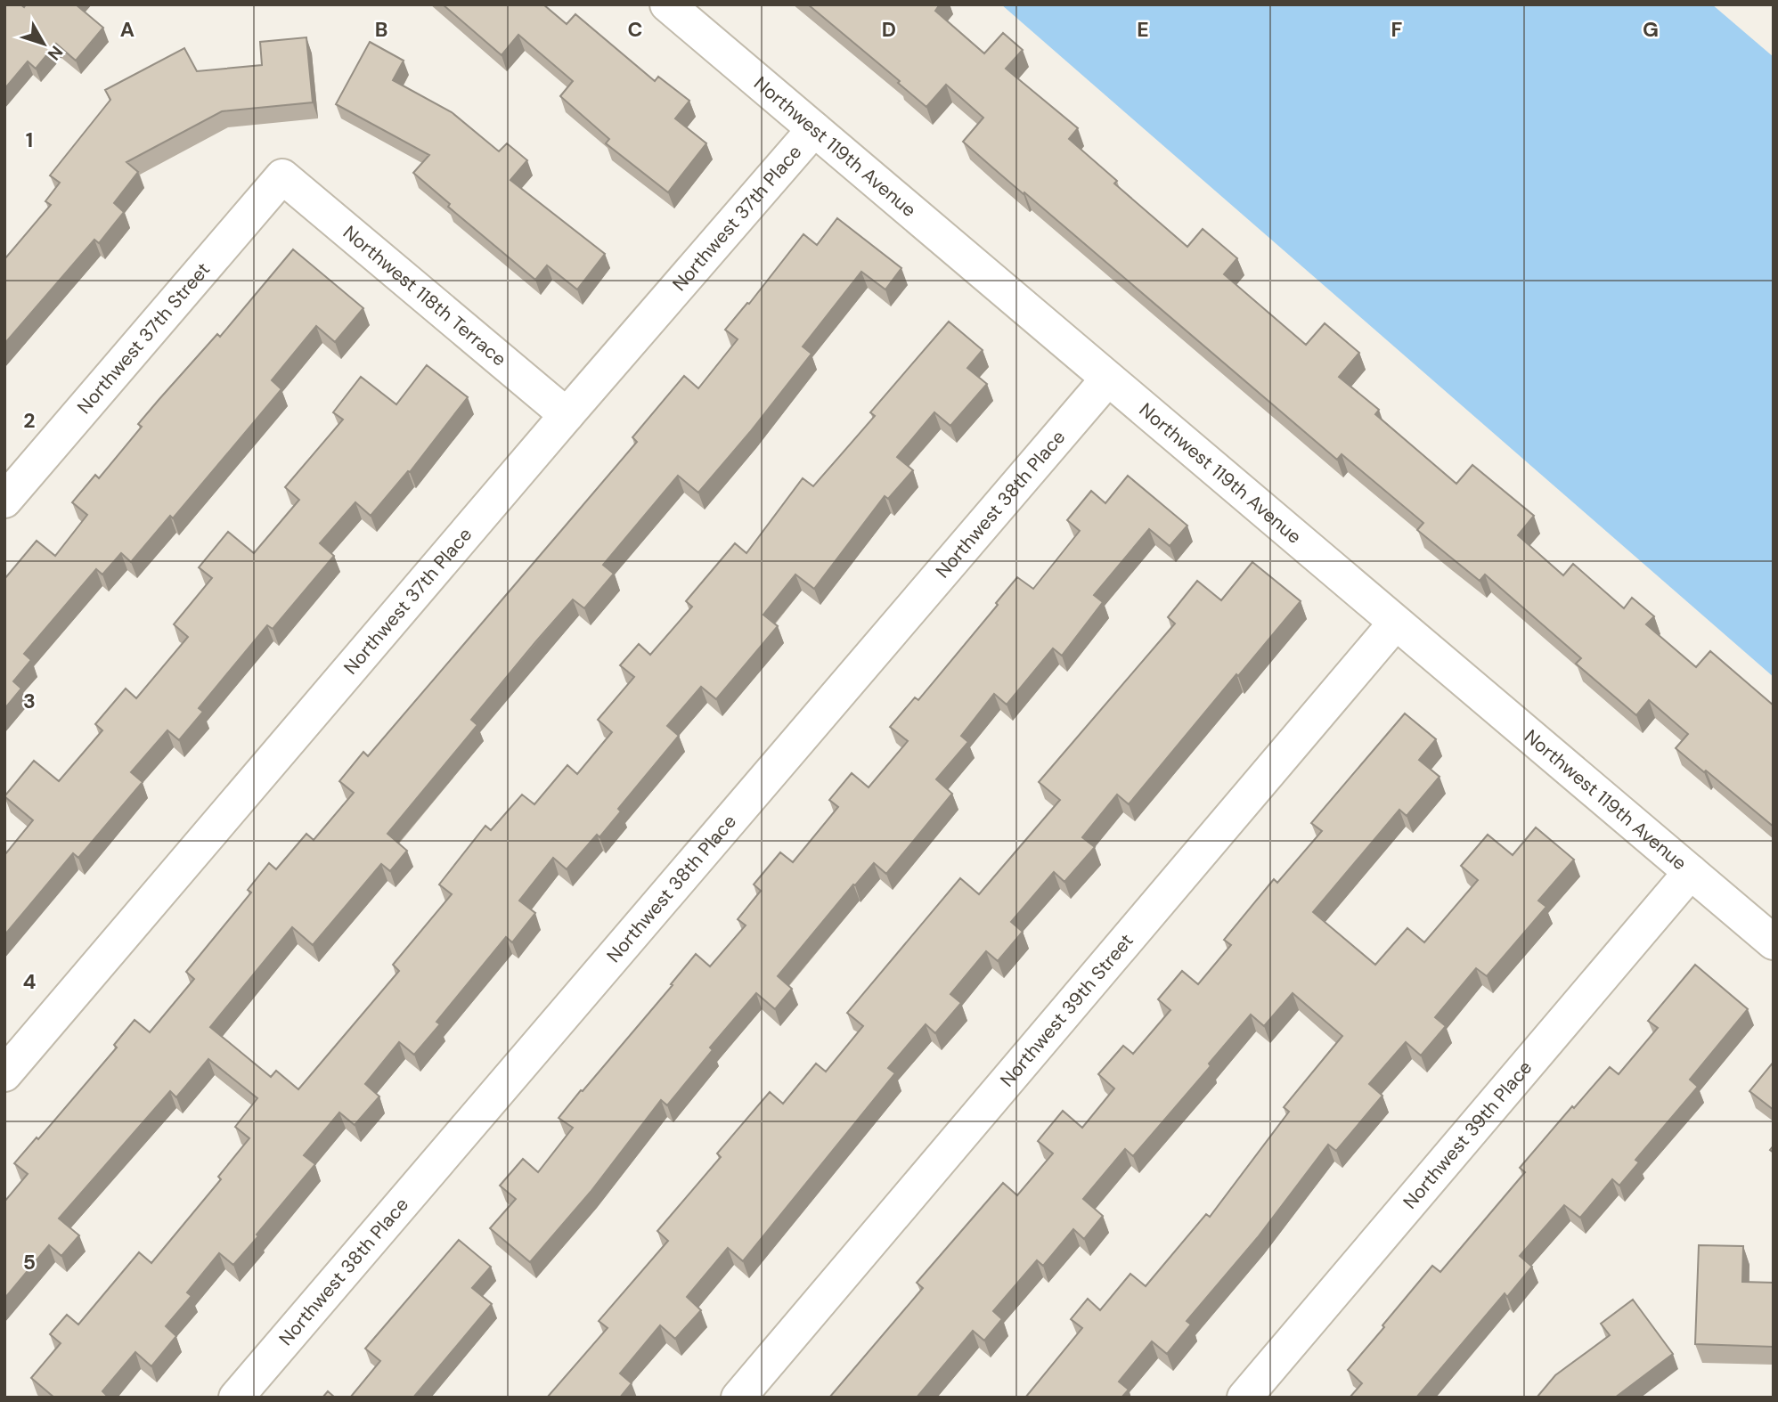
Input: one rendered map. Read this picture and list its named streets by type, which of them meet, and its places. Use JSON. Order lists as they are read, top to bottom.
{
  "streets": {
    "street": [
      "Northwest 119th Avenue",
      "Northwest 37th Place",
      "Northwest 118th Terrace",
      "Northwest 37th Street",
      "Northwest 38th Place",
      "Northwest 39th Street",
      "Northwest 39th Place"
    ]
  },
  "crossings": [
    ["Northwest 119th Avenue", "Northwest 37th Place"],
    ["Northwest 119th Avenue", "Northwest 38th Place"],
    ["Northwest 119th Avenue", "Northwest 39th Street"],
    ["Northwest 119th Avenue", "Northwest 39th Place"],
    ["Northwest 37th Place", "Northwest 118th Terrace"],
    ["Northwest 118th Terrace", "Northwest 37th Street"]
  ],
  "north": "bottom right",
  "grid": {
    "columns": [
      "A",
      "B",
      "C",
      "D",
      "E",
      "F",
      "G"
    ],
    "rows": [
      "1",
      "2",
      "3",
      "4",
      "5"
    ]
  }
}
